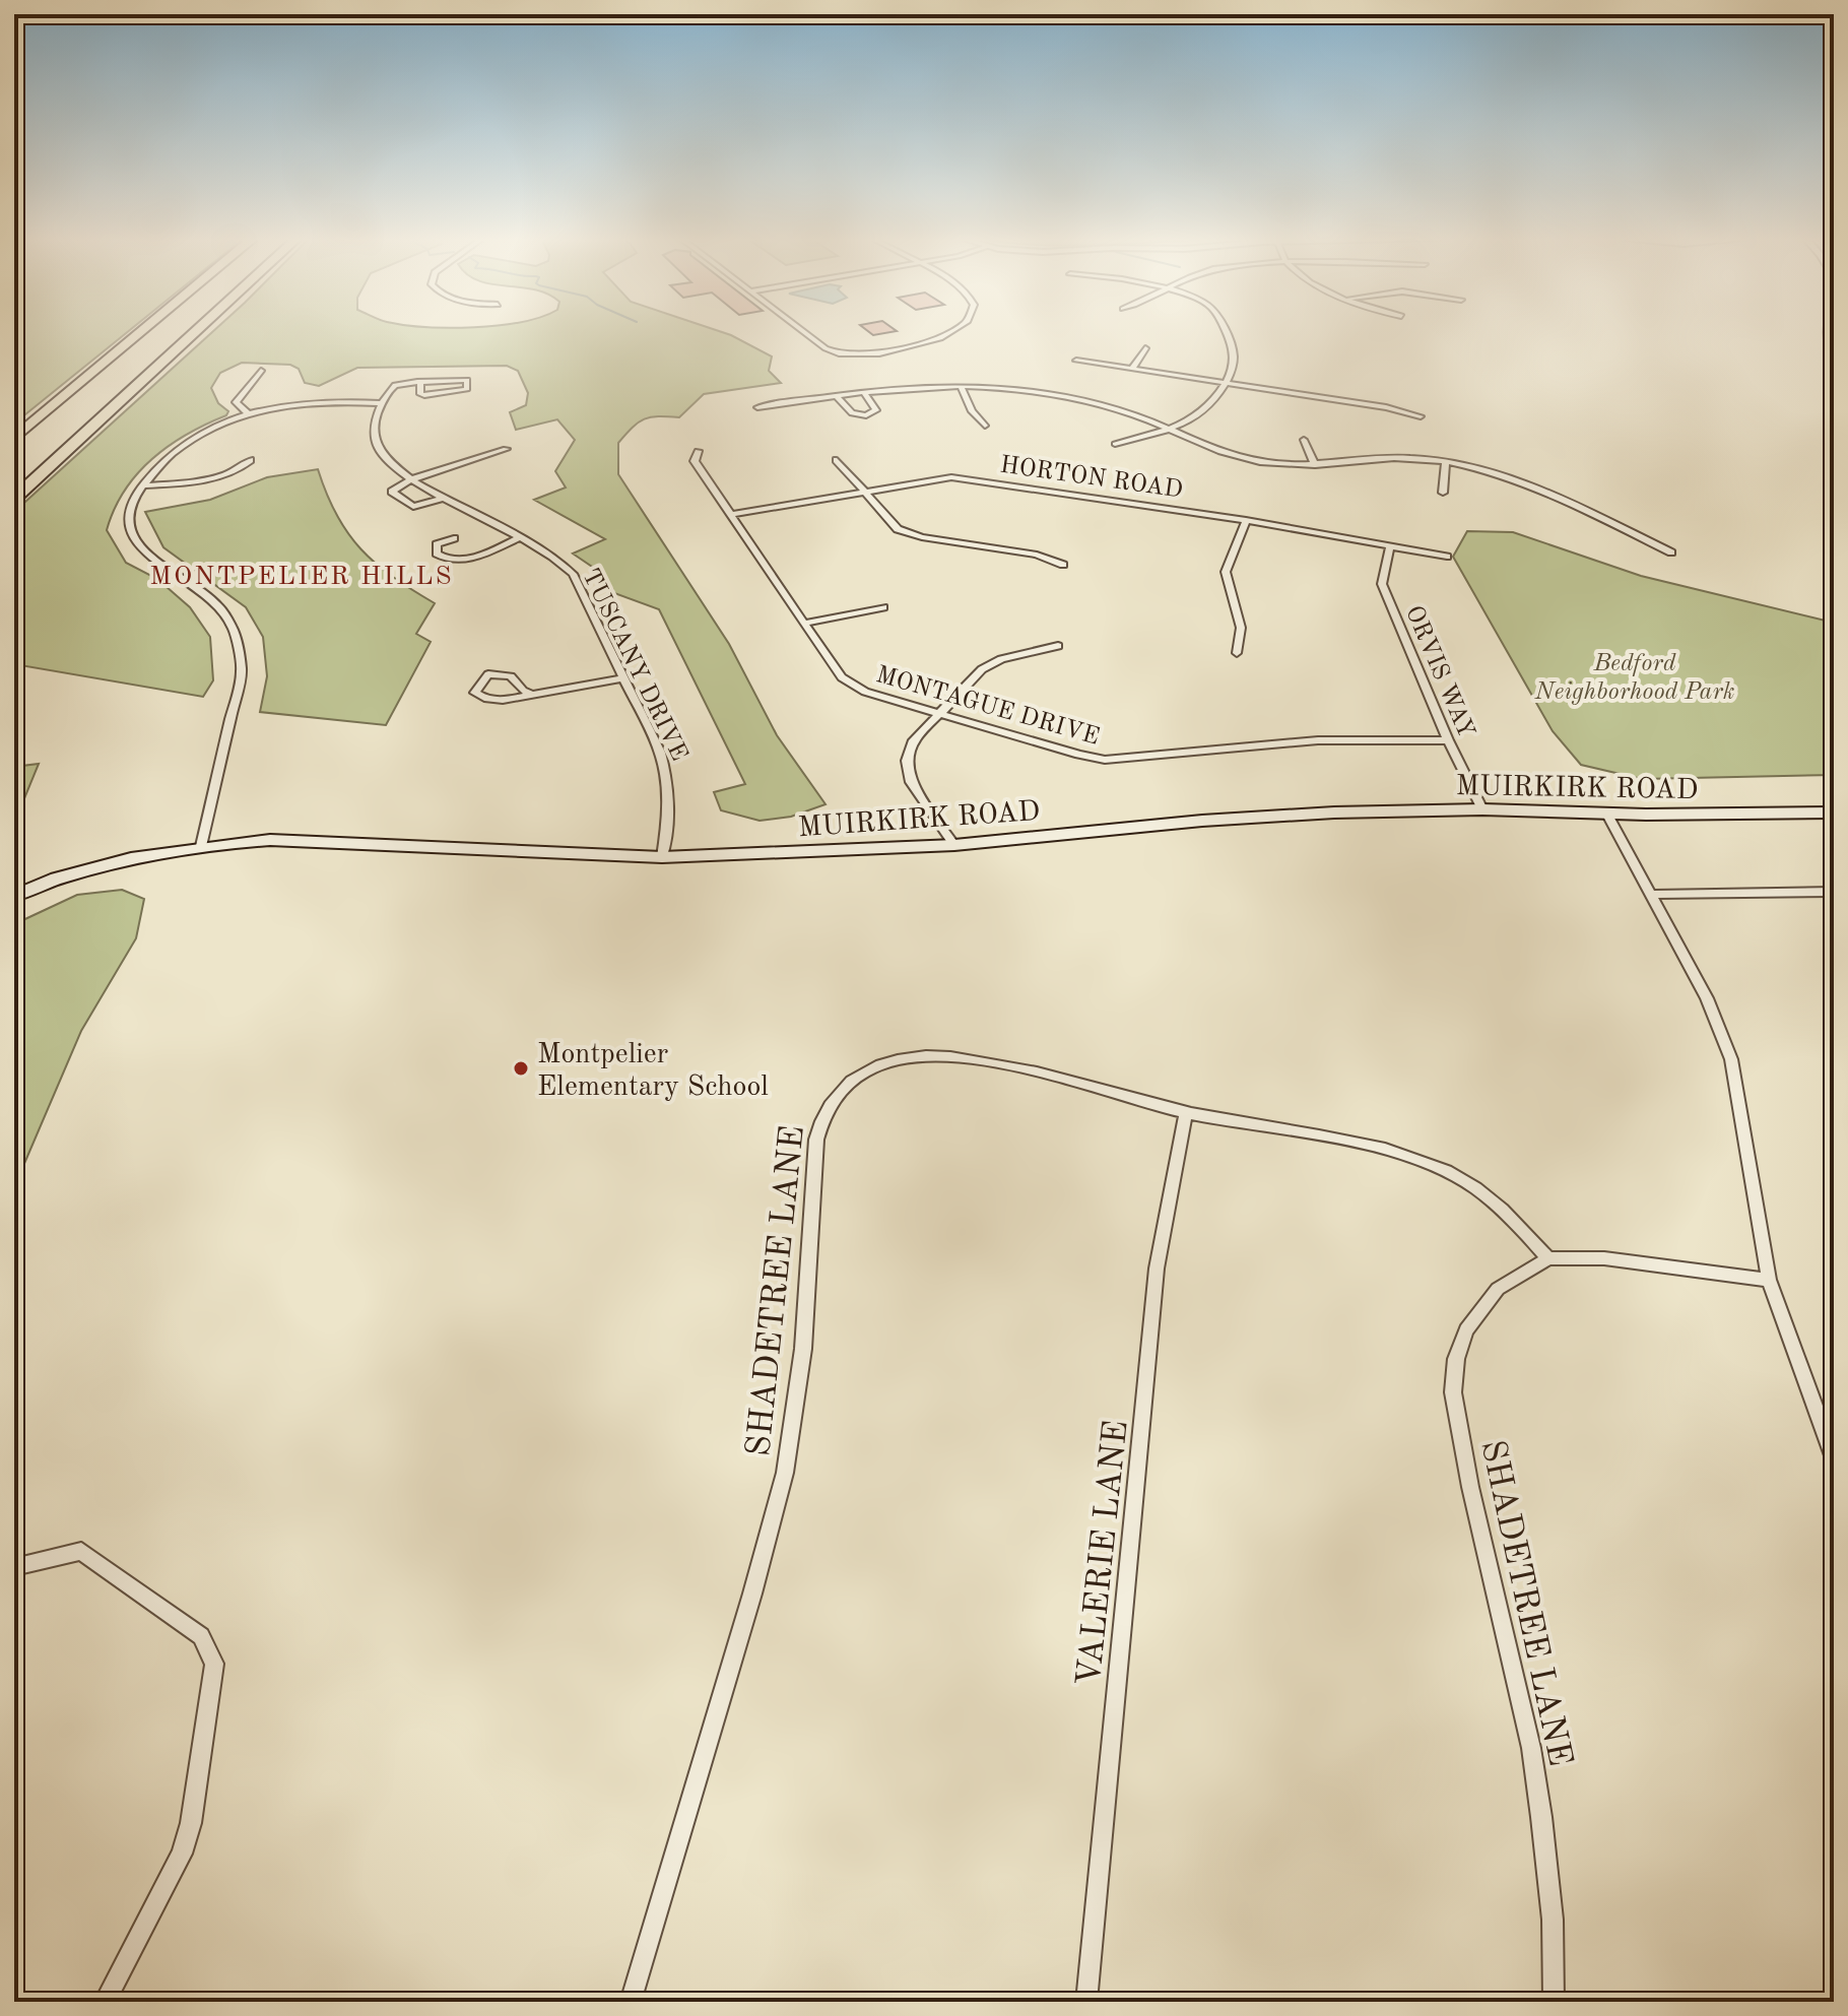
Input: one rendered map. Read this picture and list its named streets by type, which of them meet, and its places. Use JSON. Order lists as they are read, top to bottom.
{
  "streets": {
    "main road": ["MUIRKIRK ROAD"],
    "street": [
      "HORTON ROAD",
      "TUSCANY DRIVE",
      "ORVIS WAY",
      "MONTAGUE DRIVE",
      "SHADETREE LANE",
      "VALERIE LANE"
    ]
  },
  "crossings": [
    ["HORTON ROAD", "ORVIS WAY"],
    ["HORTON ROAD", "MONTAGUE DRIVE"],
    ["TUSCANY DRIVE", "MUIRKIRK ROAD"],
    ["ORVIS WAY", "MONTAGUE DRIVE"],
    ["ORVIS WAY", "MUIRKIRK ROAD"],
    ["SHADETREE LANE", "VALERIE LANE"]
  ],
  "districts": ["MONTPELIER HILLS"],
  "parks": ["Bedford Neighborhood Park"],
  "places": ["Montpelier Elementary School"]
}
